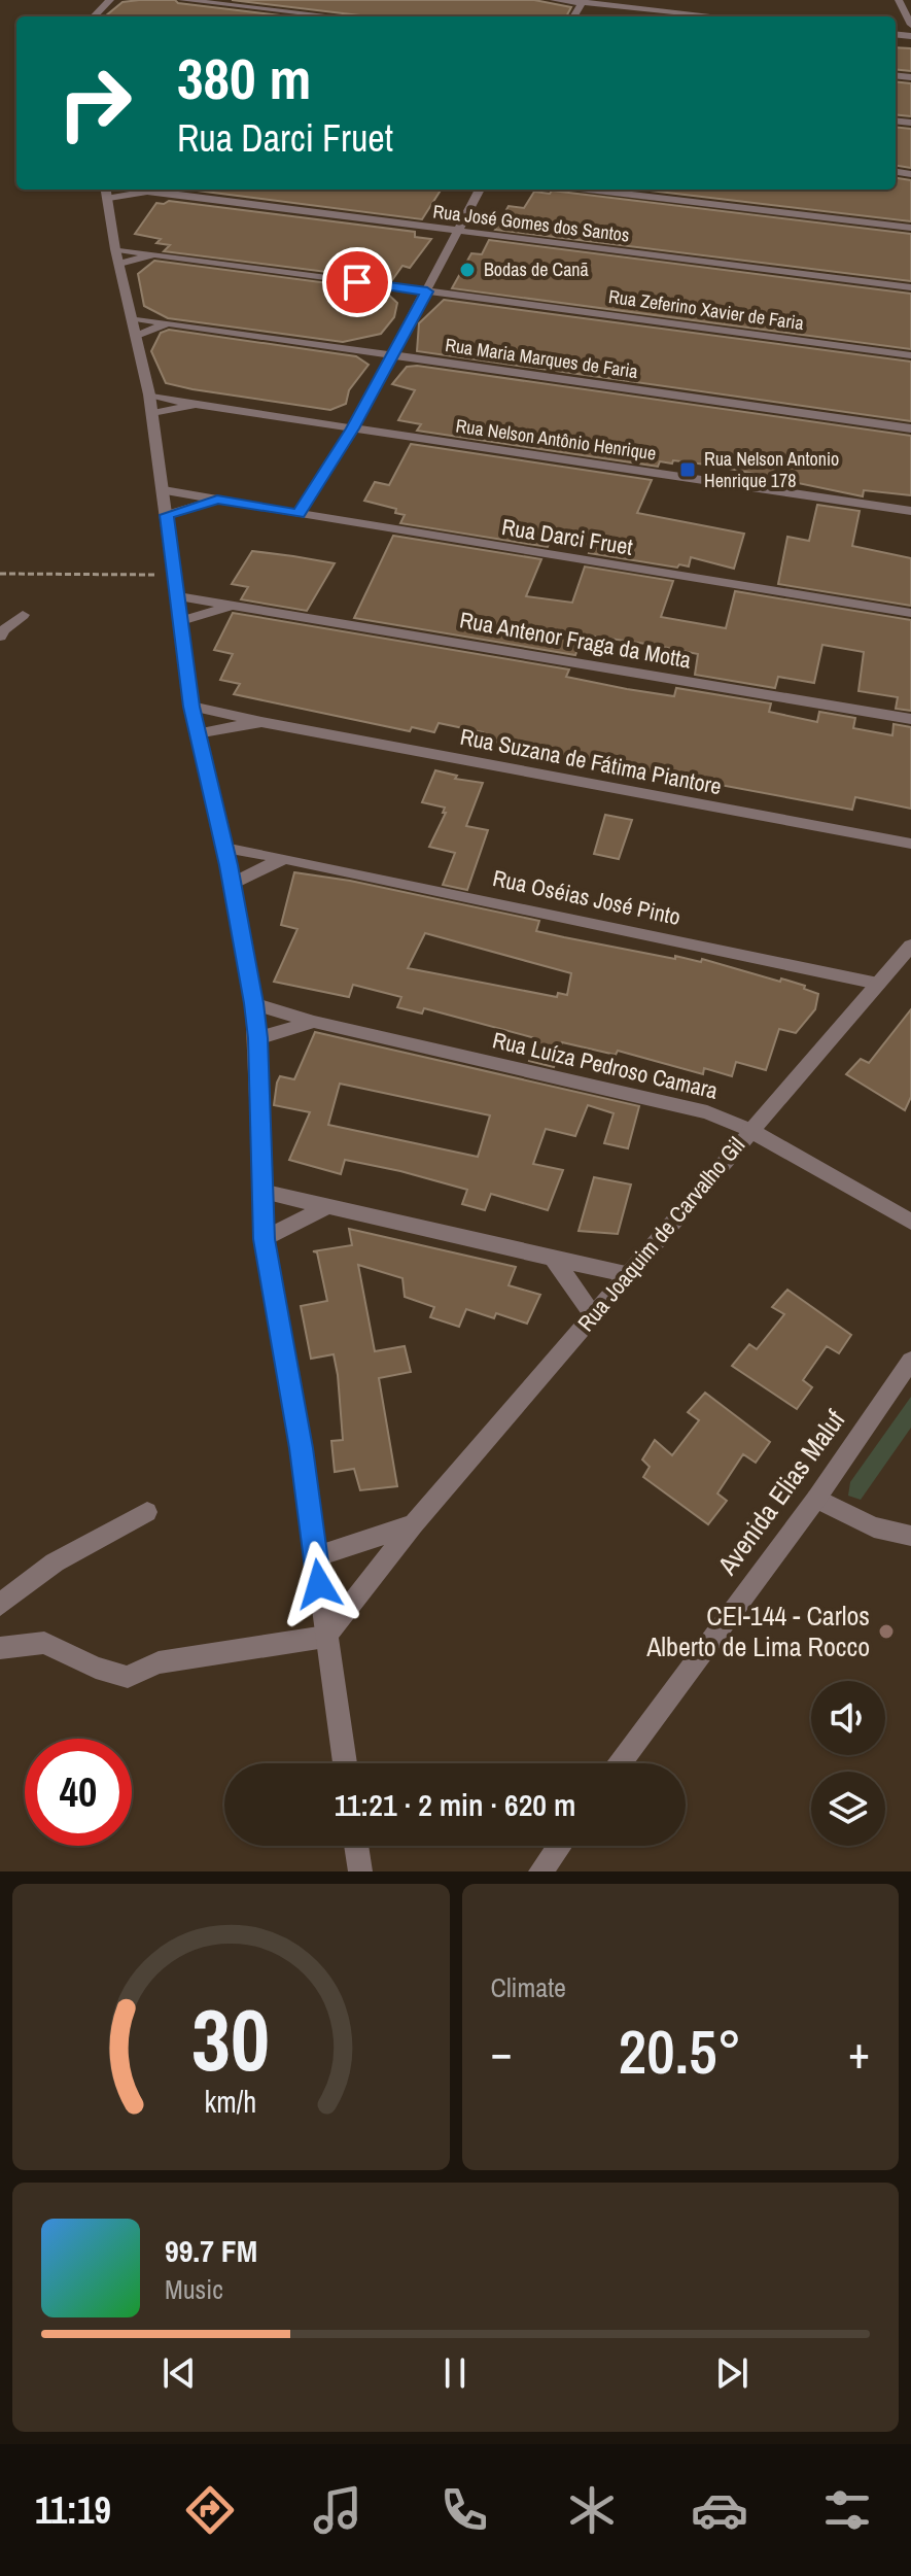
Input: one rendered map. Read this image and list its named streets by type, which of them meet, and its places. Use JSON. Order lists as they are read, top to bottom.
{
  "streets": {
    "street": [
      "Rua José Gomes dos Santos",
      "Rua Zeferino Xavier de Faria",
      "Rua Maria Marques de Faria",
      "Rua Nelson Antônio Henrique",
      "Rua Darci Fruet",
      "Rua Antenor Fraga da Motta",
      "Rua Suzana de Fátima Piantore",
      "Rua Oséias José Pinto",
      "Rua Luíza Pedroso Camara",
      "Rua Joaquim de Carvalho Gil",
      "Avenida Elias Maluf"
    ]
  },
  "crossings": [
    ["Rua Oséias José Pinto", "Rua Joaquim de Carvalho Gil"],
    ["Rua Luíza Pedroso Camara", "Rua Joaquim de Carvalho Gil"]
  ],
  "places": {
    "other": ["Bodas de Canã", "CEI-144 - Carlos Alberto de Lima Rocco"],
    "transit": ["Rua Nelson Antonio Henrique 178"]
  },
  "page": {
    "turn": ["380 m", "Rua Darci Fruet"],
    "limit": "40",
    "trip": "11:21 · 2 min · 620 m",
    "tile": "Climate",
    "heat": ["−", "20.5°", "+"],
    "song": ["99.7 FM", "Music"],
    "tabs": "11:19",
    "gauge": ["30", "km/h"]
  }
}
